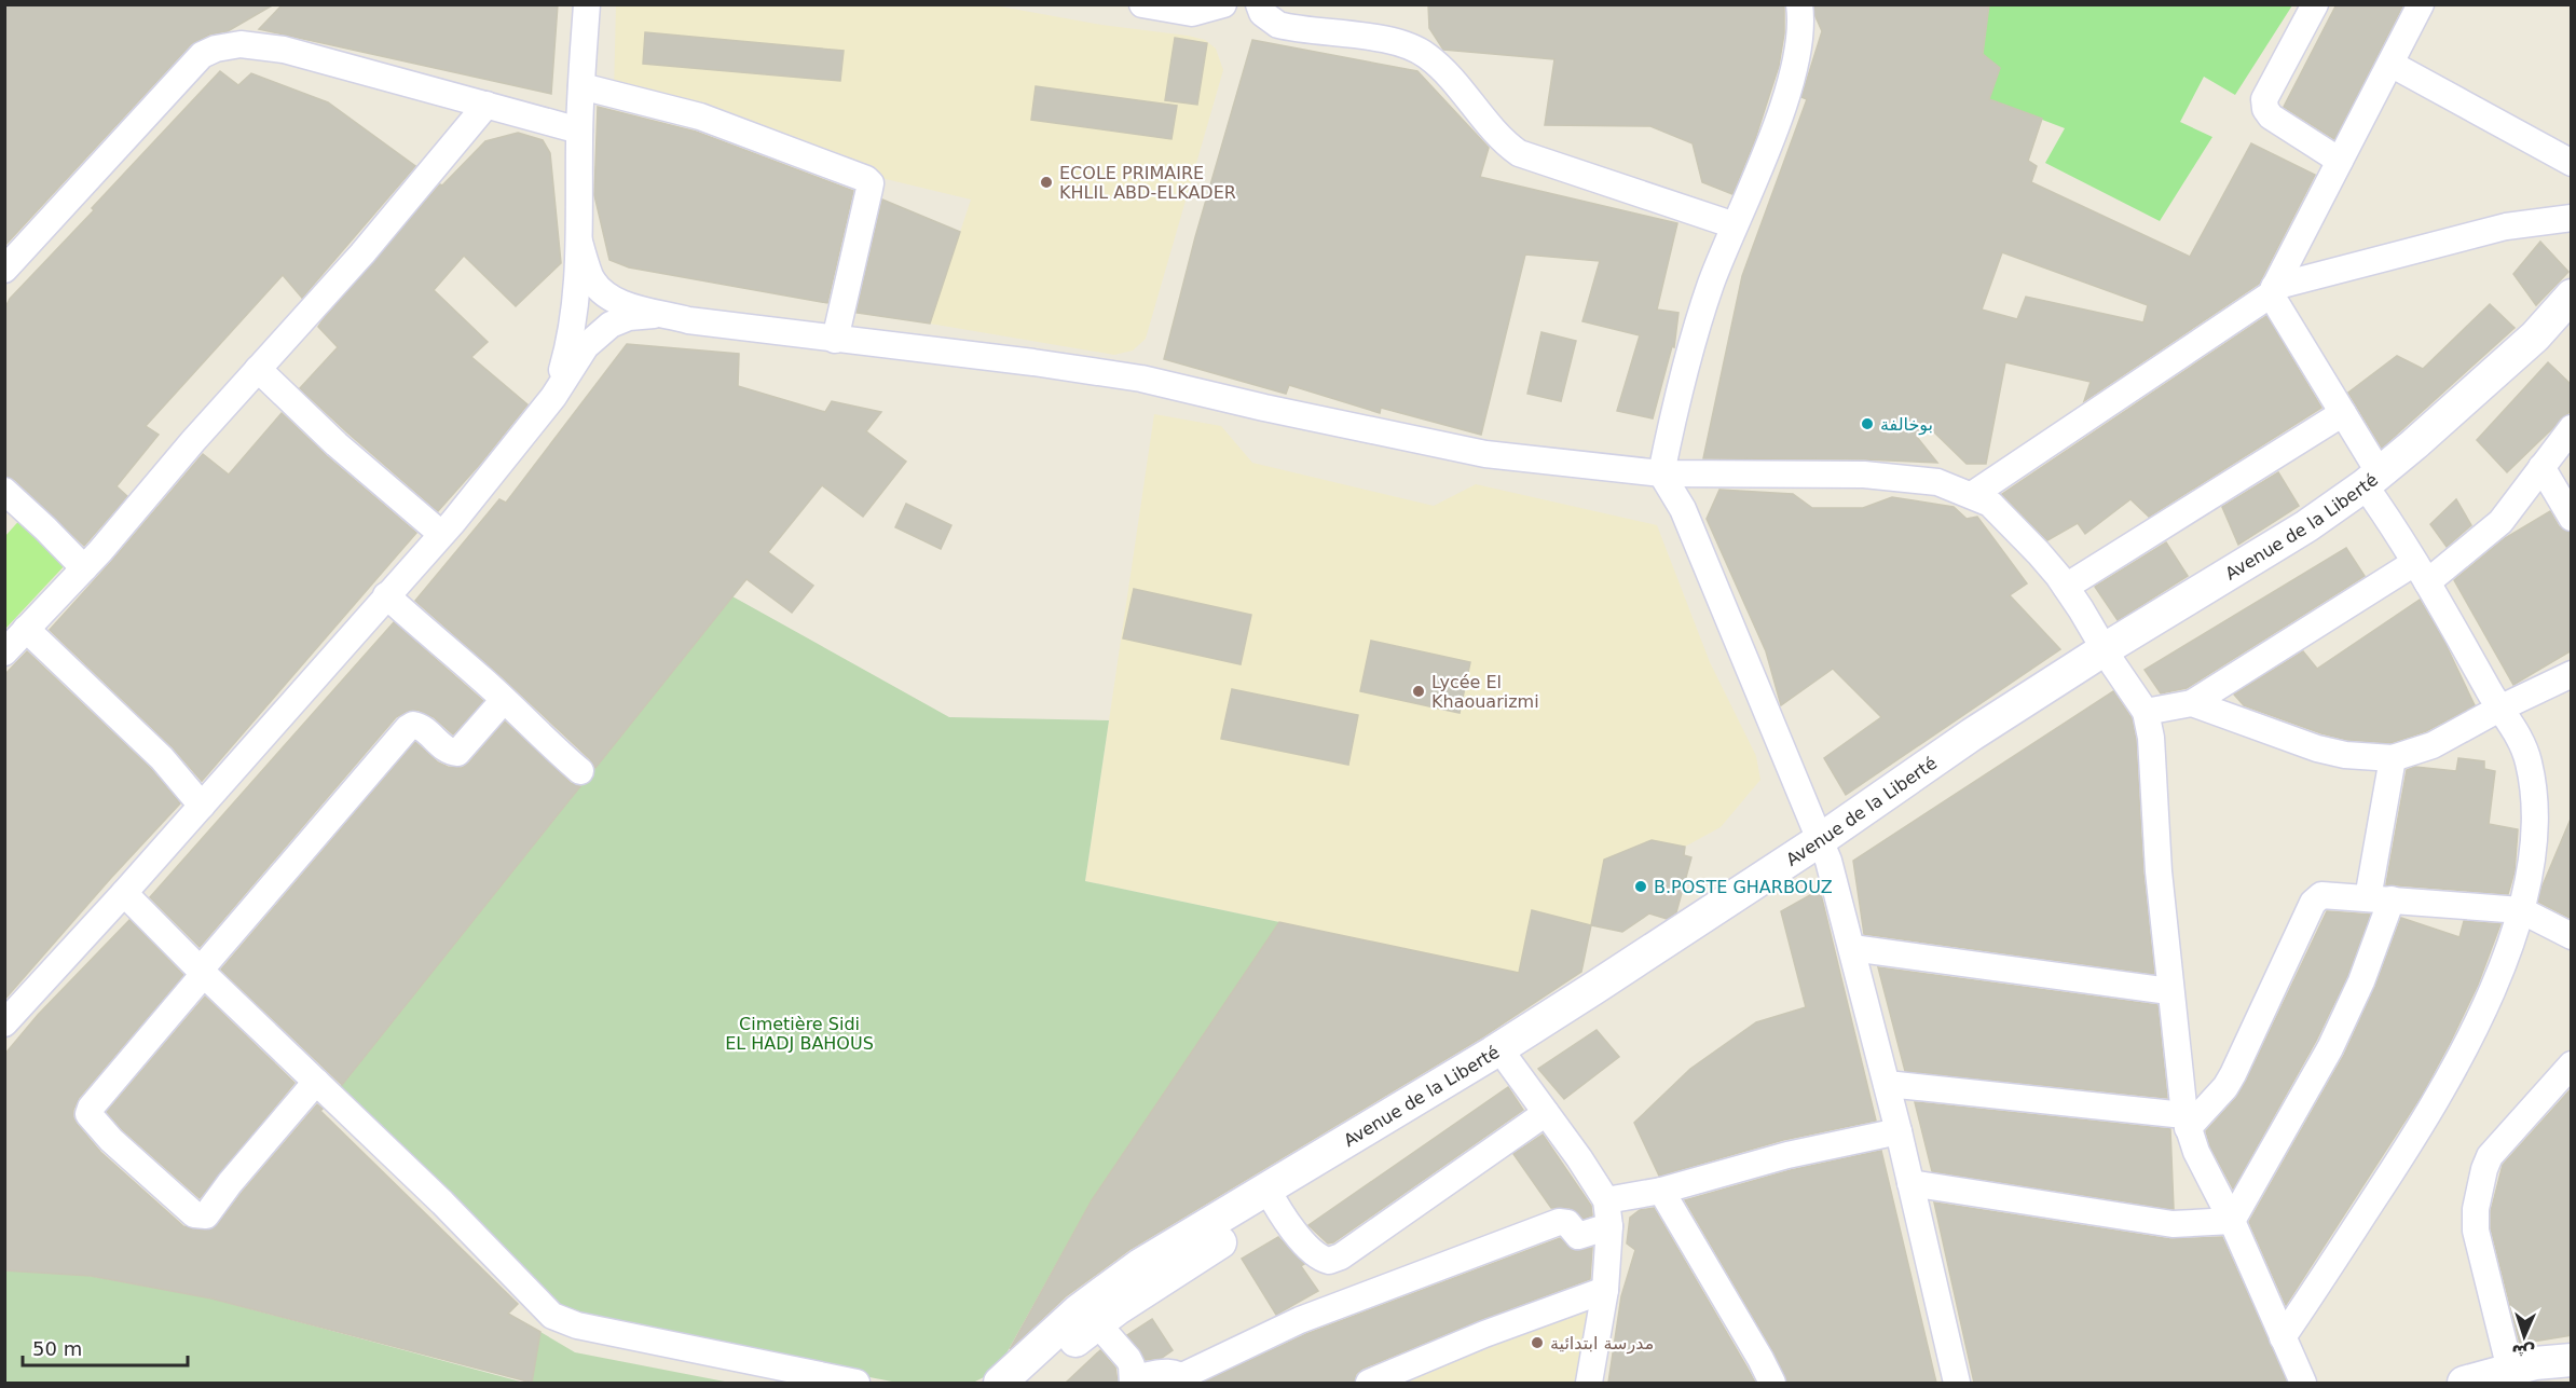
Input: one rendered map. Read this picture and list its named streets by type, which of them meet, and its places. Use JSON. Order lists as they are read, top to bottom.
{
  "streets": {
    "street": ["Avenue de la Liberté"]
  },
  "parks": ["Cimetière Sidi EL HADJ BAHOUS"],
  "places": [
    "ECOLE PRIMAIRE KHLIL ABD-ELKADER",
    "بوخالفة",
    "Lycée El Khaouarizmi",
    "B.POSTE GHARBOUZ",
    "مدرسة ابتدائية"
  ],
  "scale_bar": "50 m",
  "north": "bottom"
}
